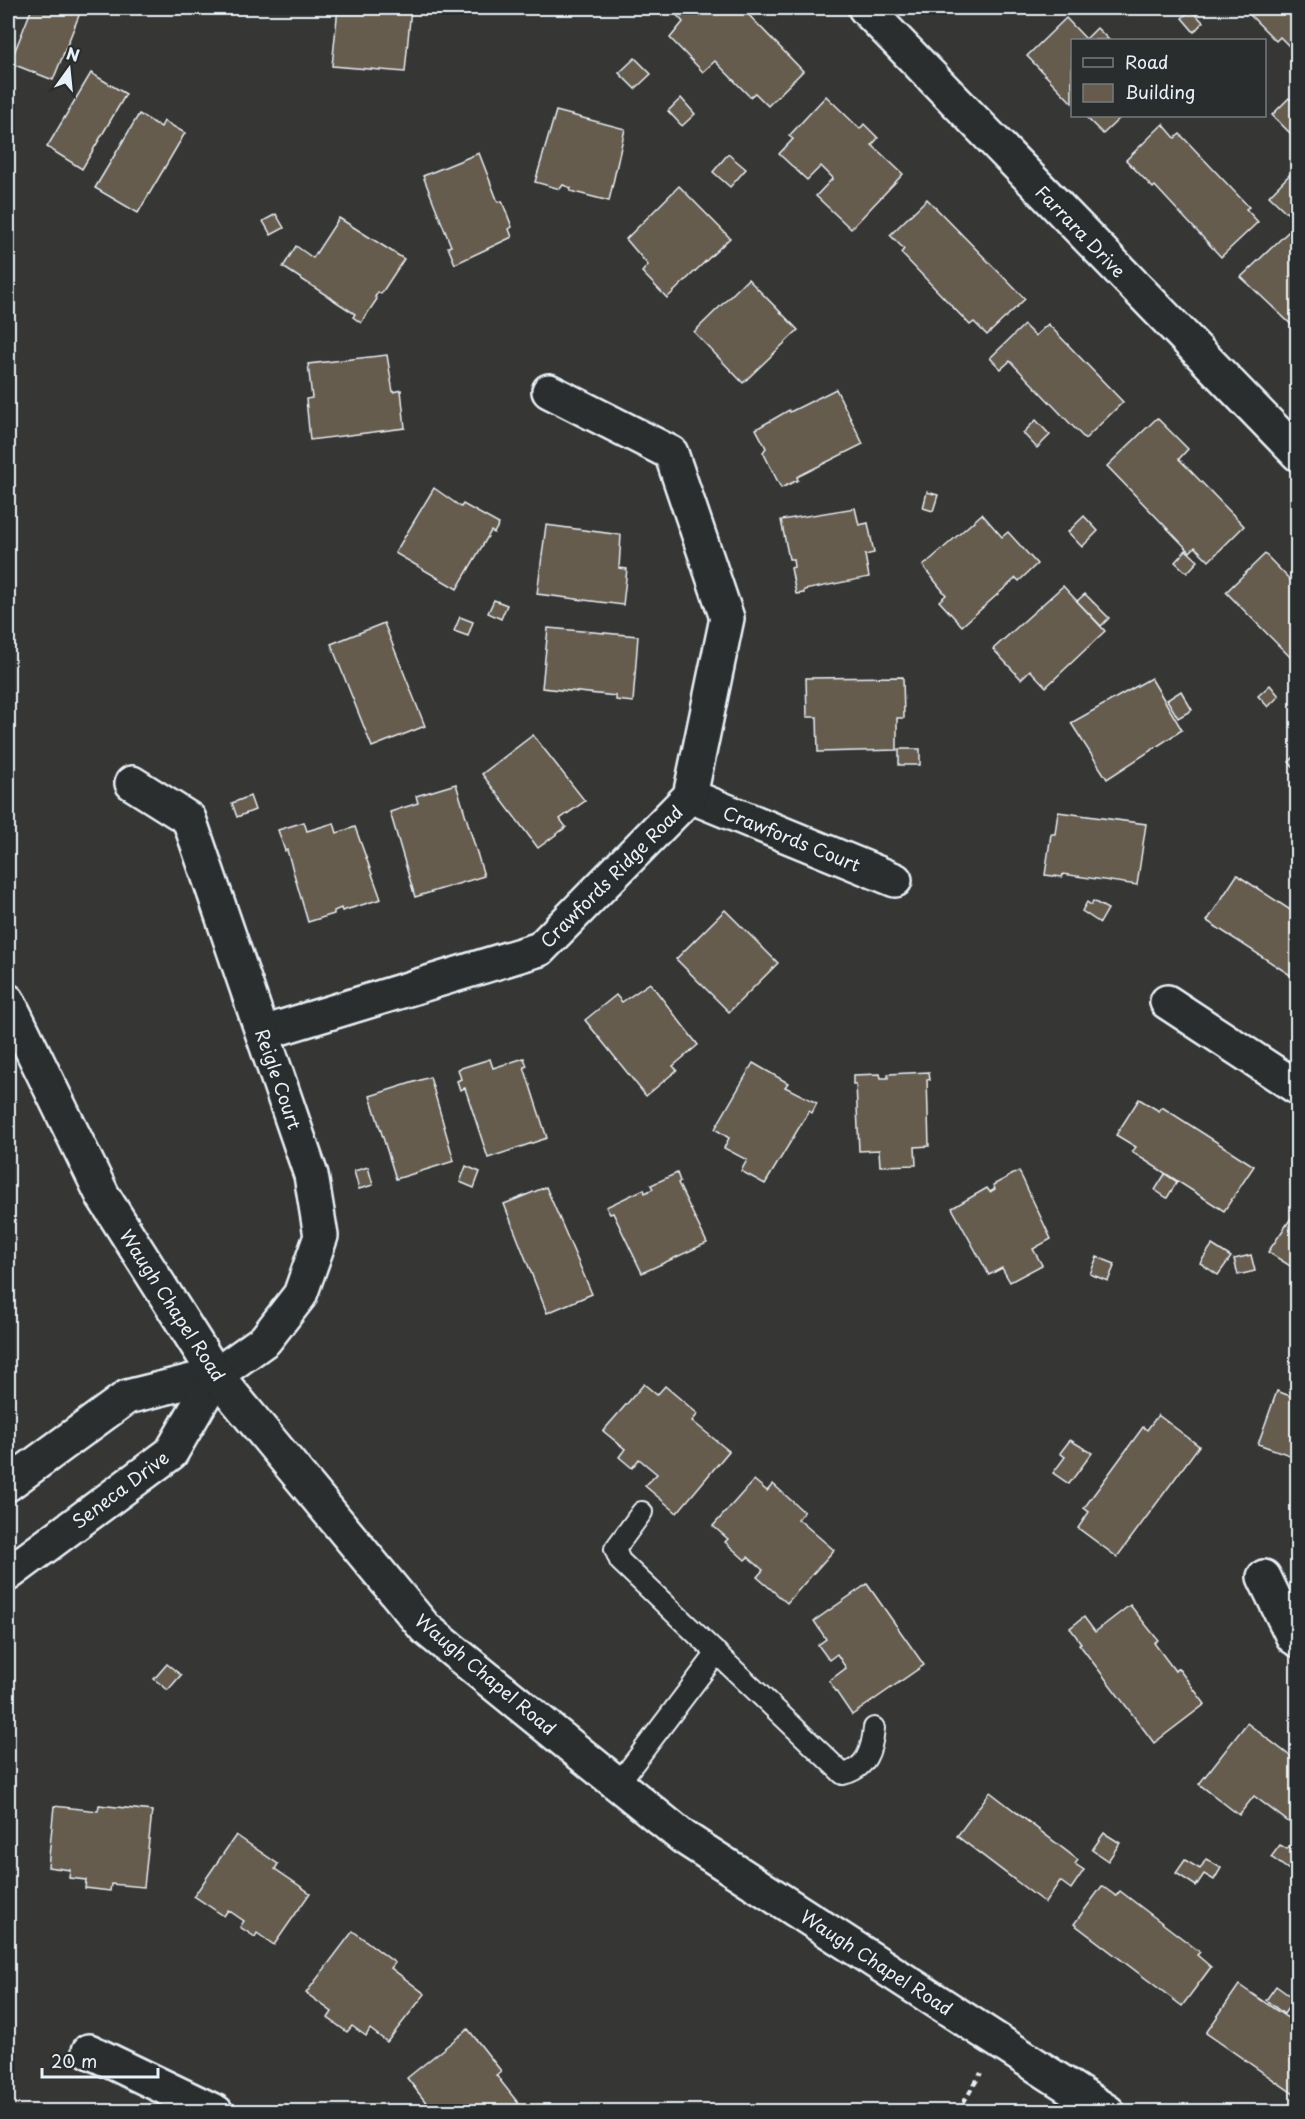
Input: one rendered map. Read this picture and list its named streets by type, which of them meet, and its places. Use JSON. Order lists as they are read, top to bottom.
{
  "streets": {
    "street": [
      "Farrara Drive",
      "Crawfords Court",
      "Crawfords Ridge Road",
      "Reigle Court",
      "Waugh Chapel Road",
      "Seneca Drive"
    ]
  },
  "crossings": [
    ["Crawfords Court", "Crawfords Ridge Road"],
    ["Crawfords Ridge Road", "Reigle Court"],
    ["Reigle Court", "Waugh Chapel Road"],
    ["Reigle Court", "Seneca Drive"],
    ["Waugh Chapel Road", "Seneca Drive"]
  ],
  "legend": ["Road", "Building"],
  "scale_bar": "20 m",
  "north": "top"
}
